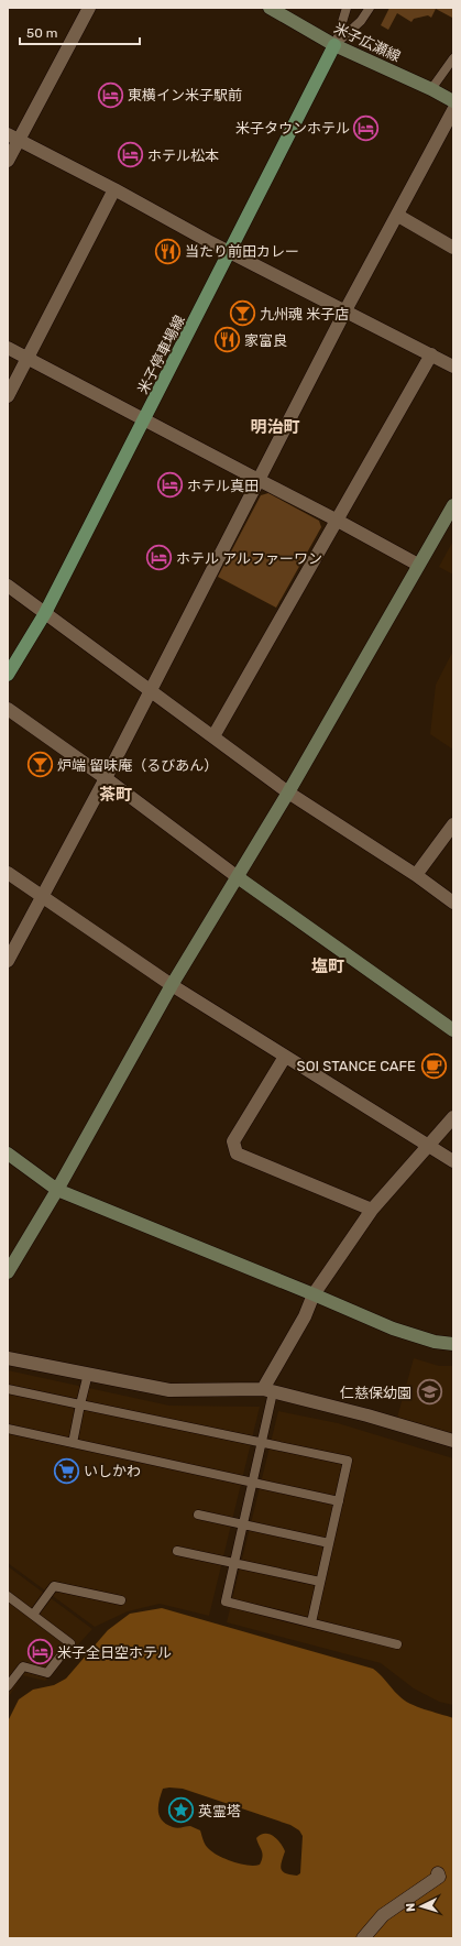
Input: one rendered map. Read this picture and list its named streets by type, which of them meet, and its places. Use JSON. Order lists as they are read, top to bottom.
{
  "streets": {
    "main road": ["米子停車場線"],
    "street": ["米子広瀬線"]
  },
  "crossings": [
    ["米子広瀬線", "米子停車場線"]
  ],
  "districts": ["明治町", "茶町", "塩町"],
  "places": {
    "hotel": [
      "東横イン米子駅前",
      "米子タウンホテル",
      "ホテル松本",
      "ホテル真田",
      "ホテル アルファーワン",
      "米子全日空ホテル"
    ],
    "restaurant": ["当たり前田カレー", "家富良"],
    "bar": ["九州魂 米子店", "炉端 留味庵（るびあん）"],
    "cafe": ["SOI STANCE CAFE"],
    "school or university": ["仁慈保幼園"],
    "supermarket": ["いしかわ"],
    "place": ["英霊塔"]
  },
  "scale_bar": "50 m",
  "north": "left"
}
